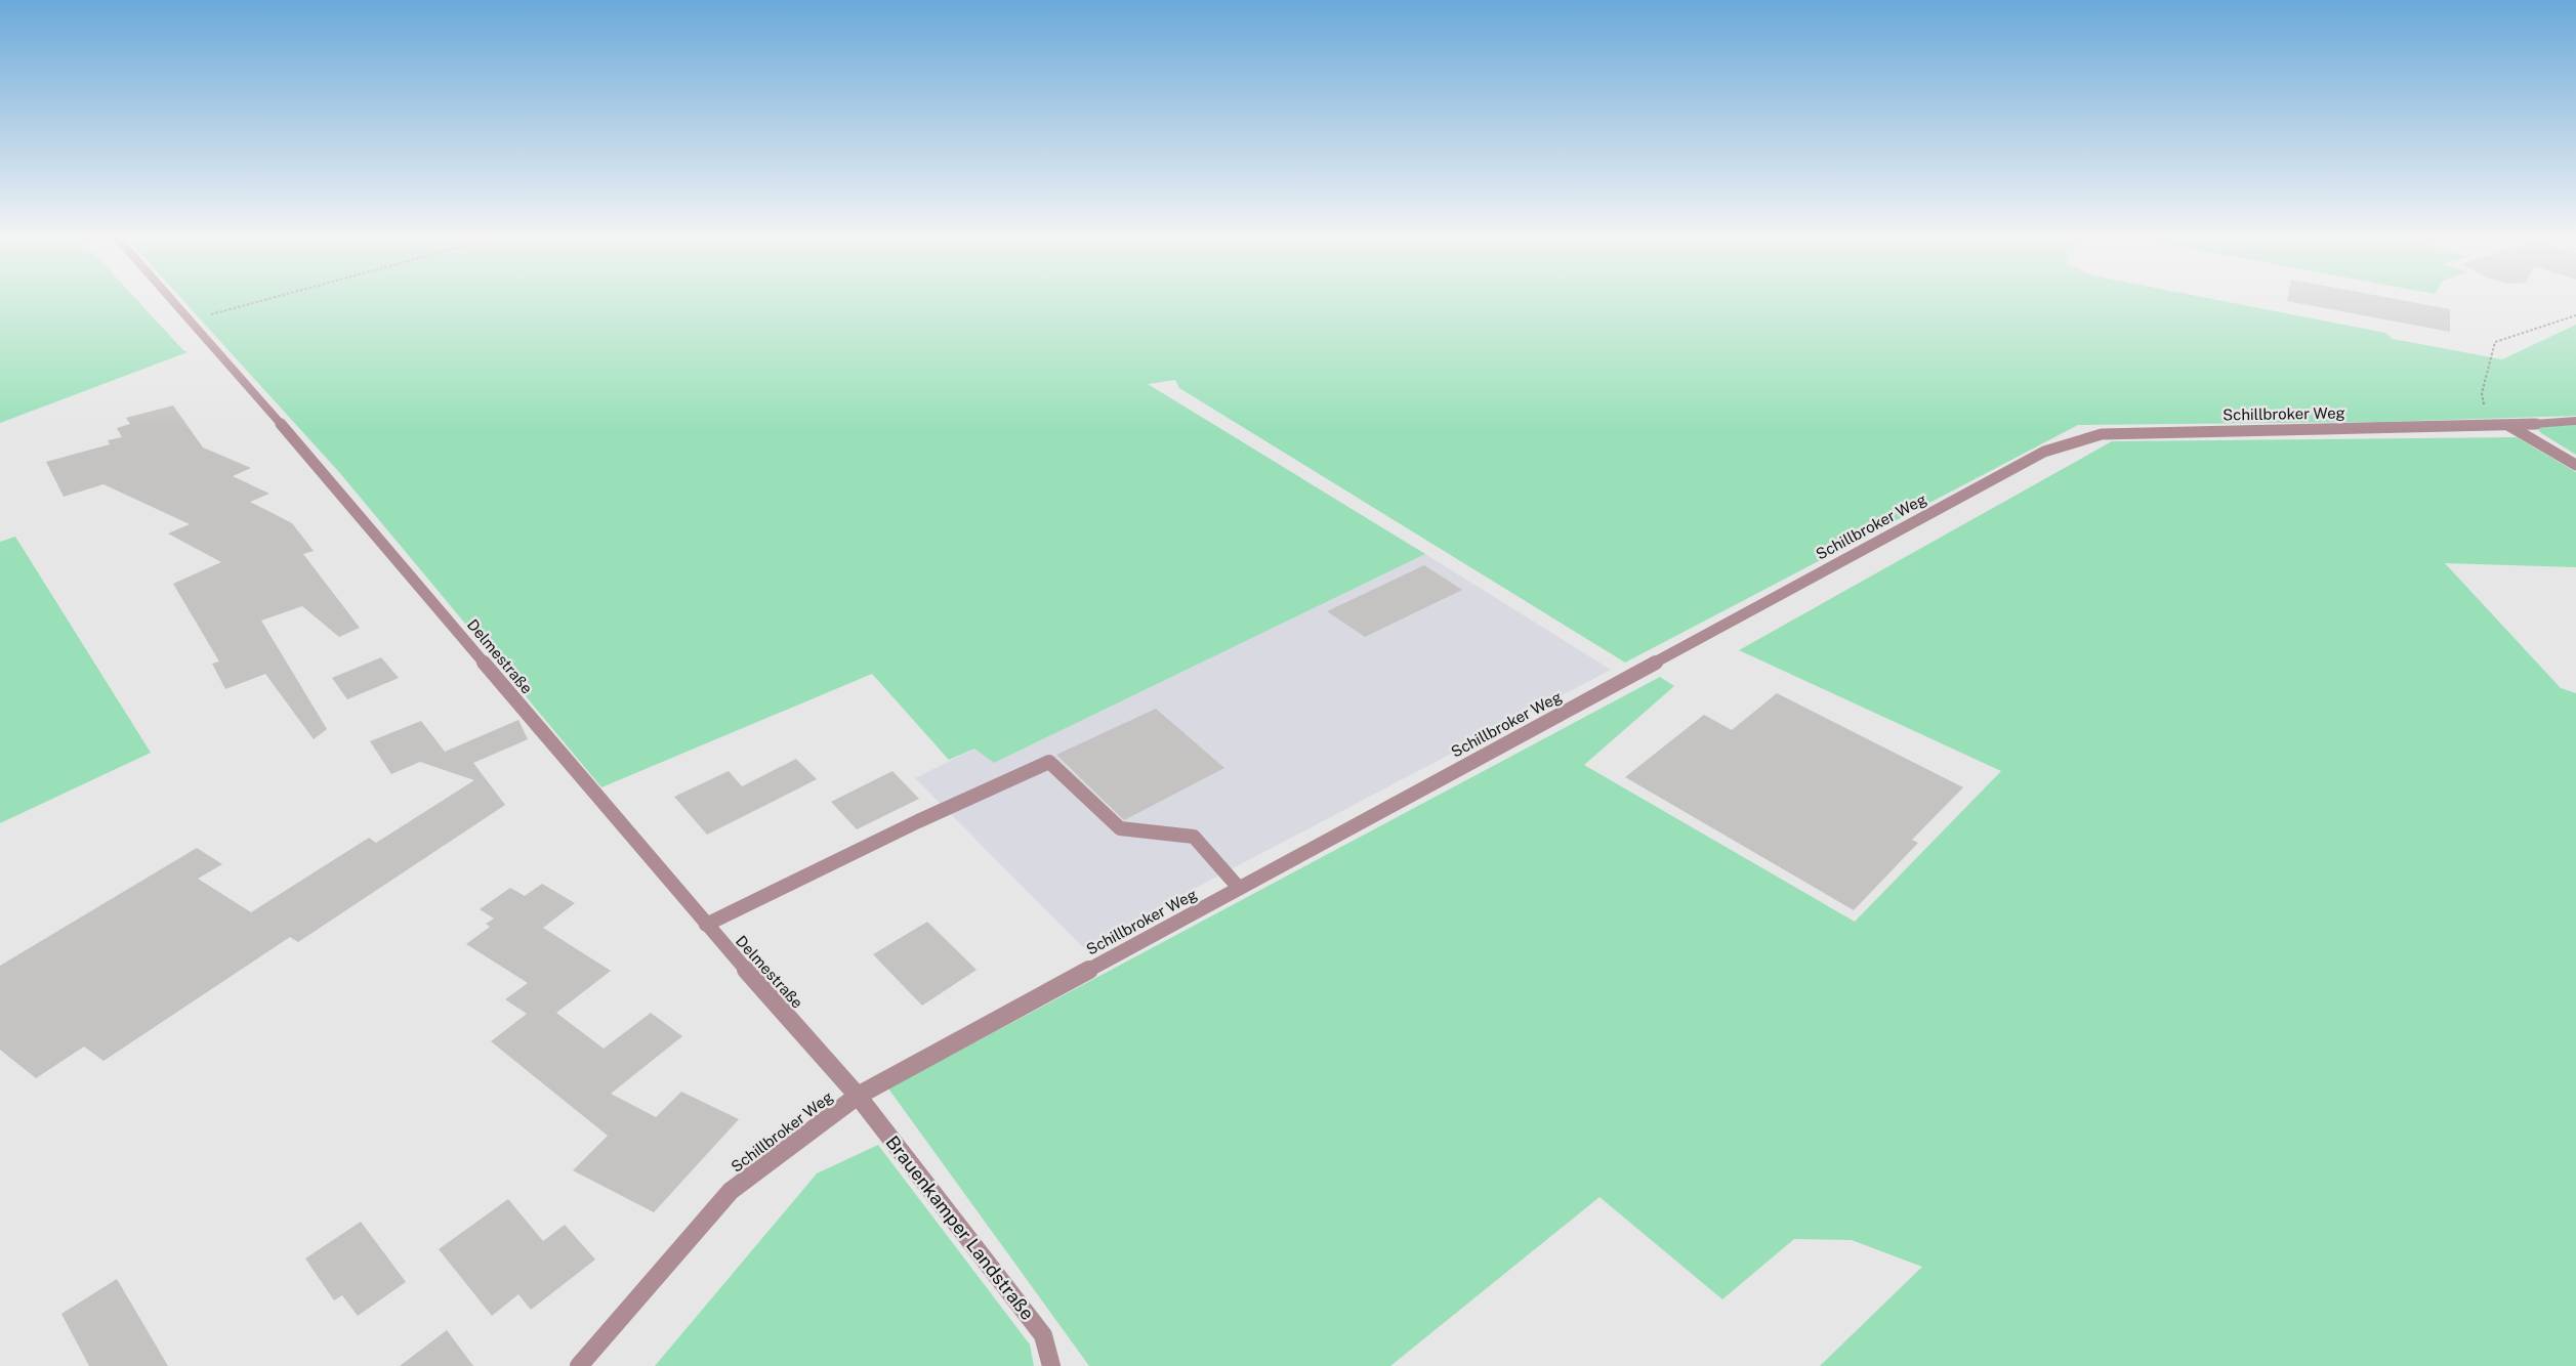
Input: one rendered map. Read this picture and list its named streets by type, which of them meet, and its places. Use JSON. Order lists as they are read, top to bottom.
{
  "streets": {
    "street": ["Schillbroker Weg", "Delmestraße", "Brauenkamper Landstraße"]
  },
  "crossings": [
    ["Schillbroker Weg", "Delmestraße"],
    ["Schillbroker Weg", "Brauenkamper Landstraße"],
    ["Delmestraße", "Brauenkamper Landstraße"]
  ]
}
